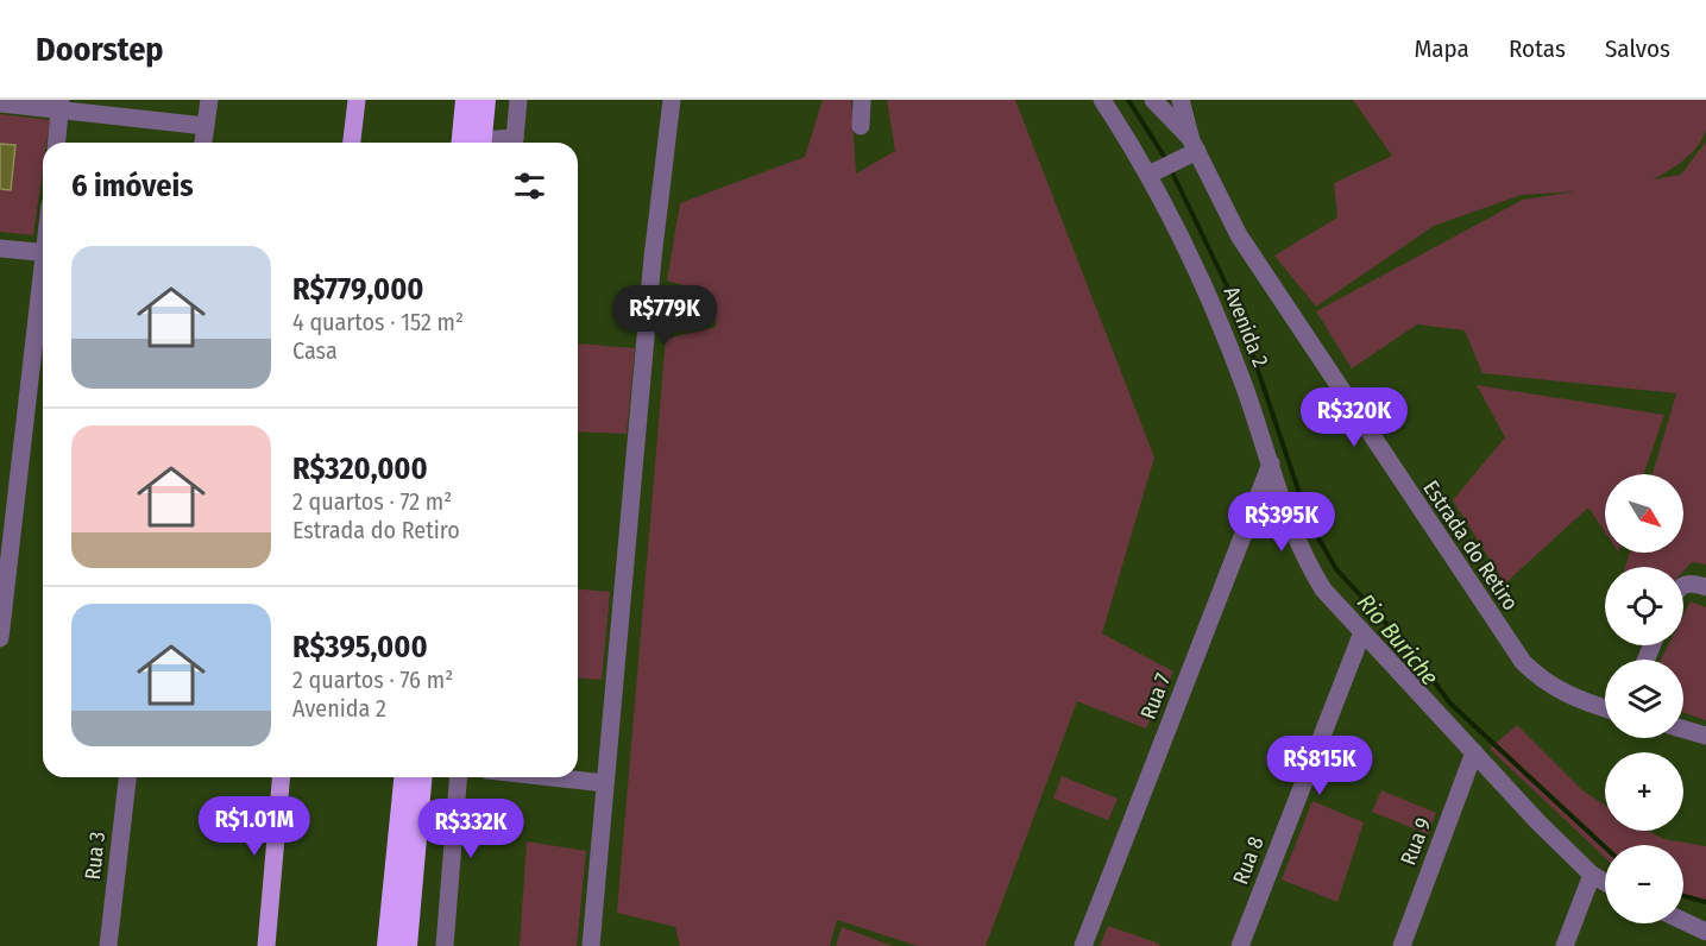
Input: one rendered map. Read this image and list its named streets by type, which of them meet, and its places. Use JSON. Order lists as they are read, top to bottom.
{
  "streets": {
    "street": [
      "Avenida 2",
      "Estrada do Retiro",
      "Rua 7",
      "Rua 9",
      "Rua 3",
      "Rua 8"
    ]
  },
  "crossings": [
    ["Avenida 2", "Rua 7"],
    ["Avenida 2", "Rua 9"],
    ["Avenida 2", "Rua 8"]
  ],
  "water": ["Rio Buriche"],
  "north": "bottom right",
  "page": {
    "header": "Doorstep",
    "nav": ["Mapa", "Rotas", "Salvos"],
    "heading": "6 imóveis",
    "list": [
      {
        "name": "R$779,000",
        "note": "4 quartos · 152 m² · Casa"
      },
      {
        "name": "R$320,000",
        "note": "2 quartos · 72 m² · Estrada do Retiro"
      },
      {
        "name": "R$395,000",
        "note": "2 quartos · 76 m² · Avenida 2"
      }
    ],
    "price": [
      "R$779K",
      "R$320K",
      "R$395K",
      "R$815K",
      "R$1.01M",
      "R$332K"
    ],
    "map_buttons": ["+", "−"]
  }
}
